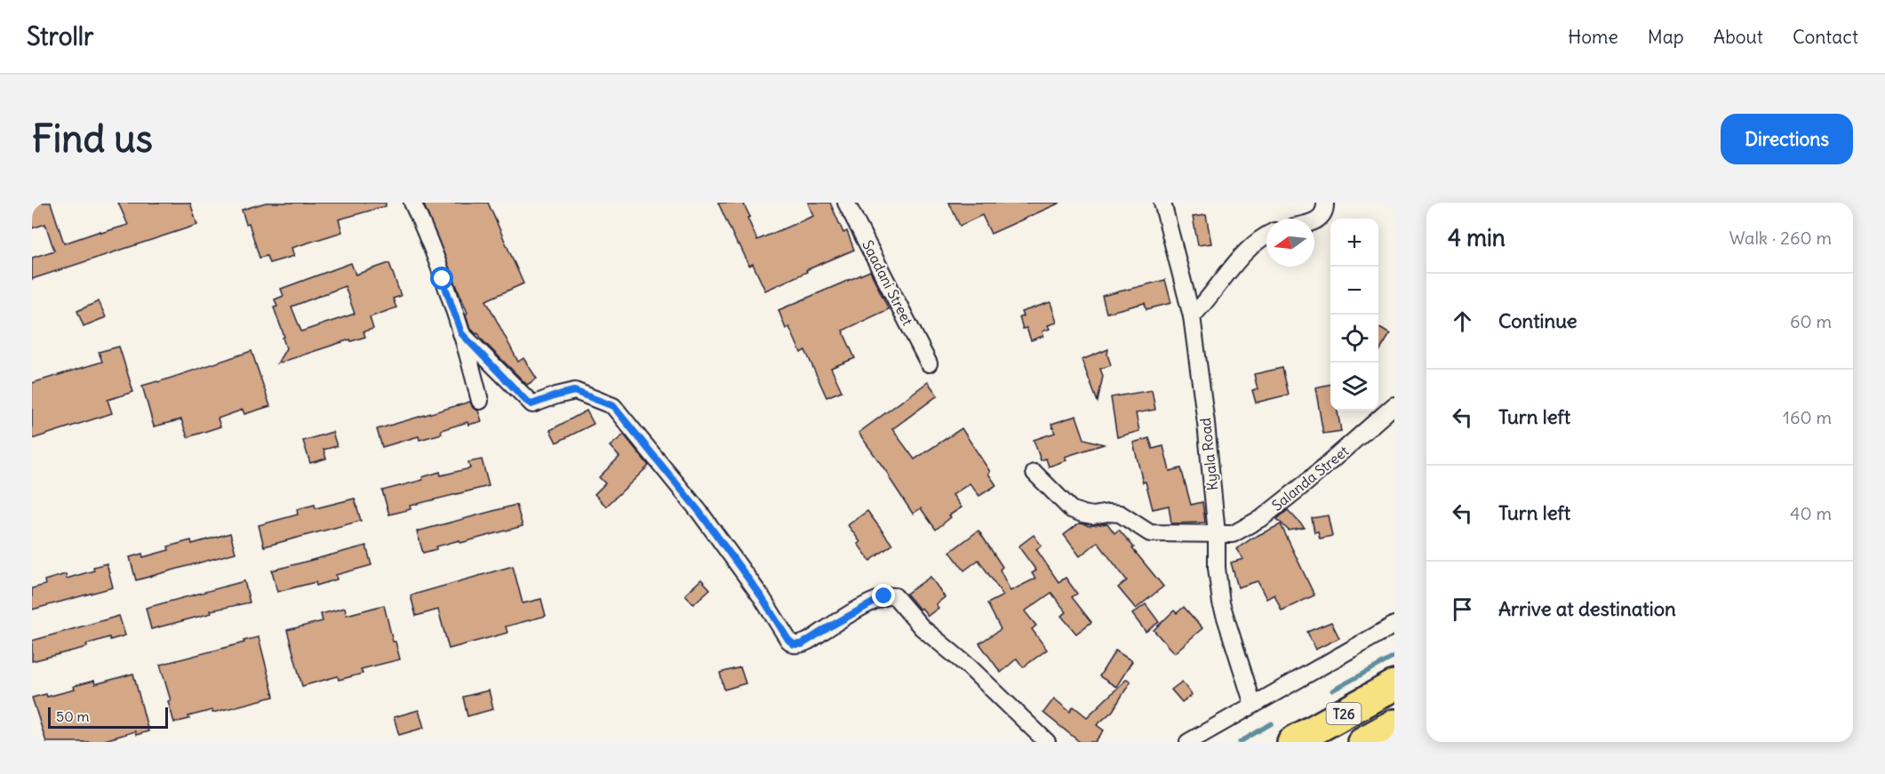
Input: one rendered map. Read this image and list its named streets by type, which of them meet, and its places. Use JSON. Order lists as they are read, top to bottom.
{
  "streets": {
    "highway": ["T26"],
    "street": ["Saadani Street", "Kyala Road", "Salanda Street"]
  },
  "crossings": [
    ["Kyala Road", "Salanda Street"]
  ],
  "scale_bar": "50 m",
  "north": "left",
  "page": {
    "header": "Strollr",
    "nav": [
      "Home",
      "Map",
      "About",
      "Contact"
    ],
    "buttons": "Directions",
    "title": "Find us",
    "heading": ["4 min", "Walk · 260 m"],
    "map_buttons": ["+", "−"],
    "list": [
      ["Continue", "60 m"],
      ["Turn left", "160 m"],
      ["Turn left", "40 m"],
      "Arrive at destination"
    ],
    "scale": "50 m"
  }
}
